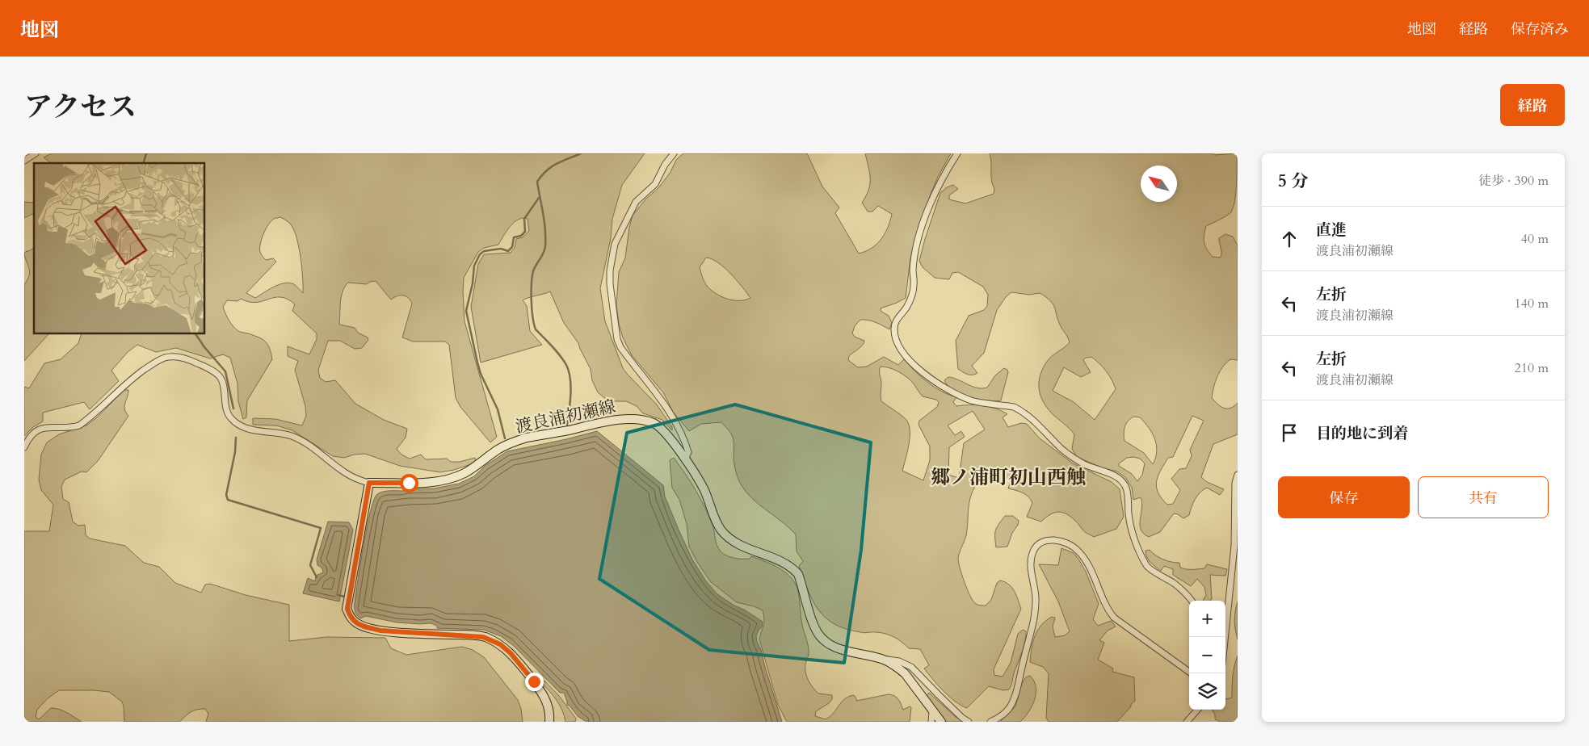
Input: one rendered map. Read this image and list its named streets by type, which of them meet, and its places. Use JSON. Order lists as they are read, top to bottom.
{
  "streets": {
    "main road": ["渡良浦初瀬線"]
  },
  "districts": ["郷ノ浦町初山西触"],
  "north": "top left",
  "page": {
    "header": "地図",
    "nav": ["地図", "経路", "保存済み"],
    "title": "アクセス",
    "buttons": [
      "経路",
      ["保存", "共有"]
    ],
    "heading": ["5 分", "徒歩 · 390 m"],
    "list": [
      ["直進", "渡良浦初瀬線", "40 m"],
      ["左折", "渡良浦初瀬線", "140 m"],
      ["左折", "渡良浦初瀬線", "210 m"],
      "目的地に到着"
    ],
    "map_buttons": ["+", "−"]
  }
}
